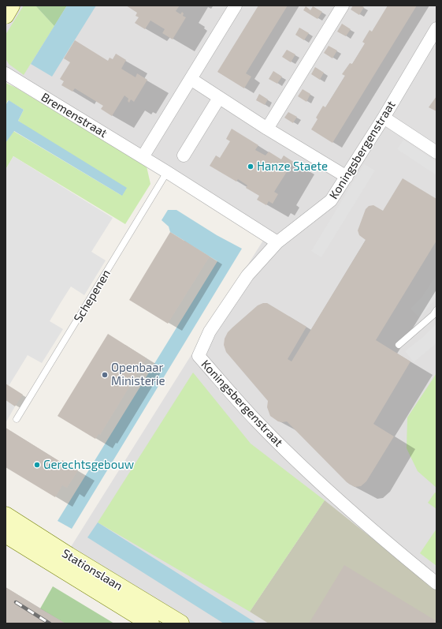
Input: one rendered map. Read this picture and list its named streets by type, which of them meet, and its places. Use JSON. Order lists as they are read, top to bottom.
{
  "streets": {
    "main road": ["Stationslaan"],
    "street": ["Bremenstraat", "Koningsbergenstraat"],
    "lane": ["Schepenen"]
  },
  "crossings": [
    ["Bremenstraat", "Koningsbergenstraat"],
    ["Bremenstraat", "Schepenen"]
  ],
  "places": ["Hanze Staete", "Openbaar Ministerie", "Gerechtsgebouw"]
}
